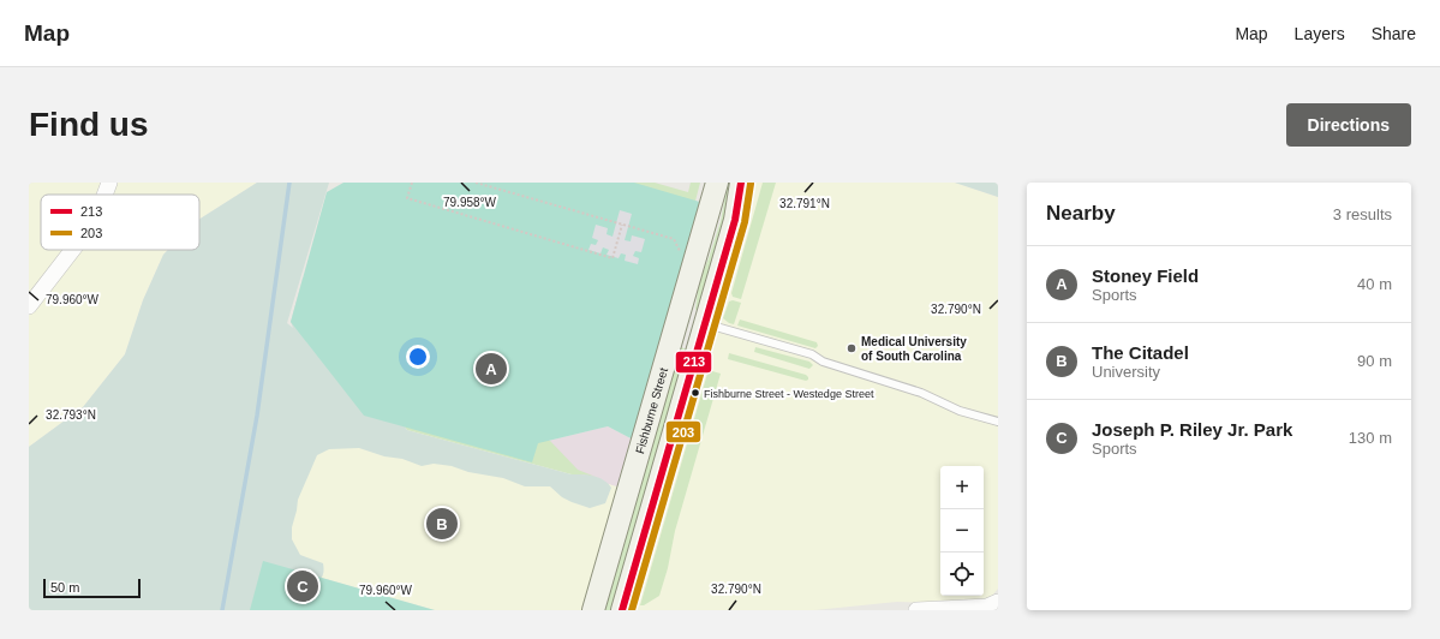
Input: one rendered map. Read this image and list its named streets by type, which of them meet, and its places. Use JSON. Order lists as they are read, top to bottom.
{
  "streets": {
    "main road": ["Fishburne Street"]
  },
  "places": ["Medical University of South Carolina", "Fishburne Street - Westedge Street"],
  "lines": ["transit line 213", "transit line 203"],
  "legend": ["213", "203"],
  "scale_bar": "50 m",
  "page": {
    "header": "Map",
    "nav": ["Map", "Layers", "Share"],
    "buttons": "Directions",
    "title": "Find us",
    "heading": ["Nearby", "3 results"],
    "list": [
      {
        "mark": "A",
        "name": "Stoney Field",
        "note": "Sports",
        "value": "40 m"
      },
      {
        "mark": "B",
        "name": "The Citadel",
        "note": "University",
        "value": "90 m"
      },
      {
        "mark": "C",
        "name": "Joseph P. Riley Jr. Park",
        "note": "Sports",
        "value": "130 m"
      }
    ],
    "pins": ["A", "B", "C"],
    "map_buttons": ["+", "−"],
    "scale": "50 m"
  },
  "coordinates": [
    "79.958°W",
    "32.791°N",
    "79.960°W",
    "32.790°N",
    "32.793°N"
  ]
}
